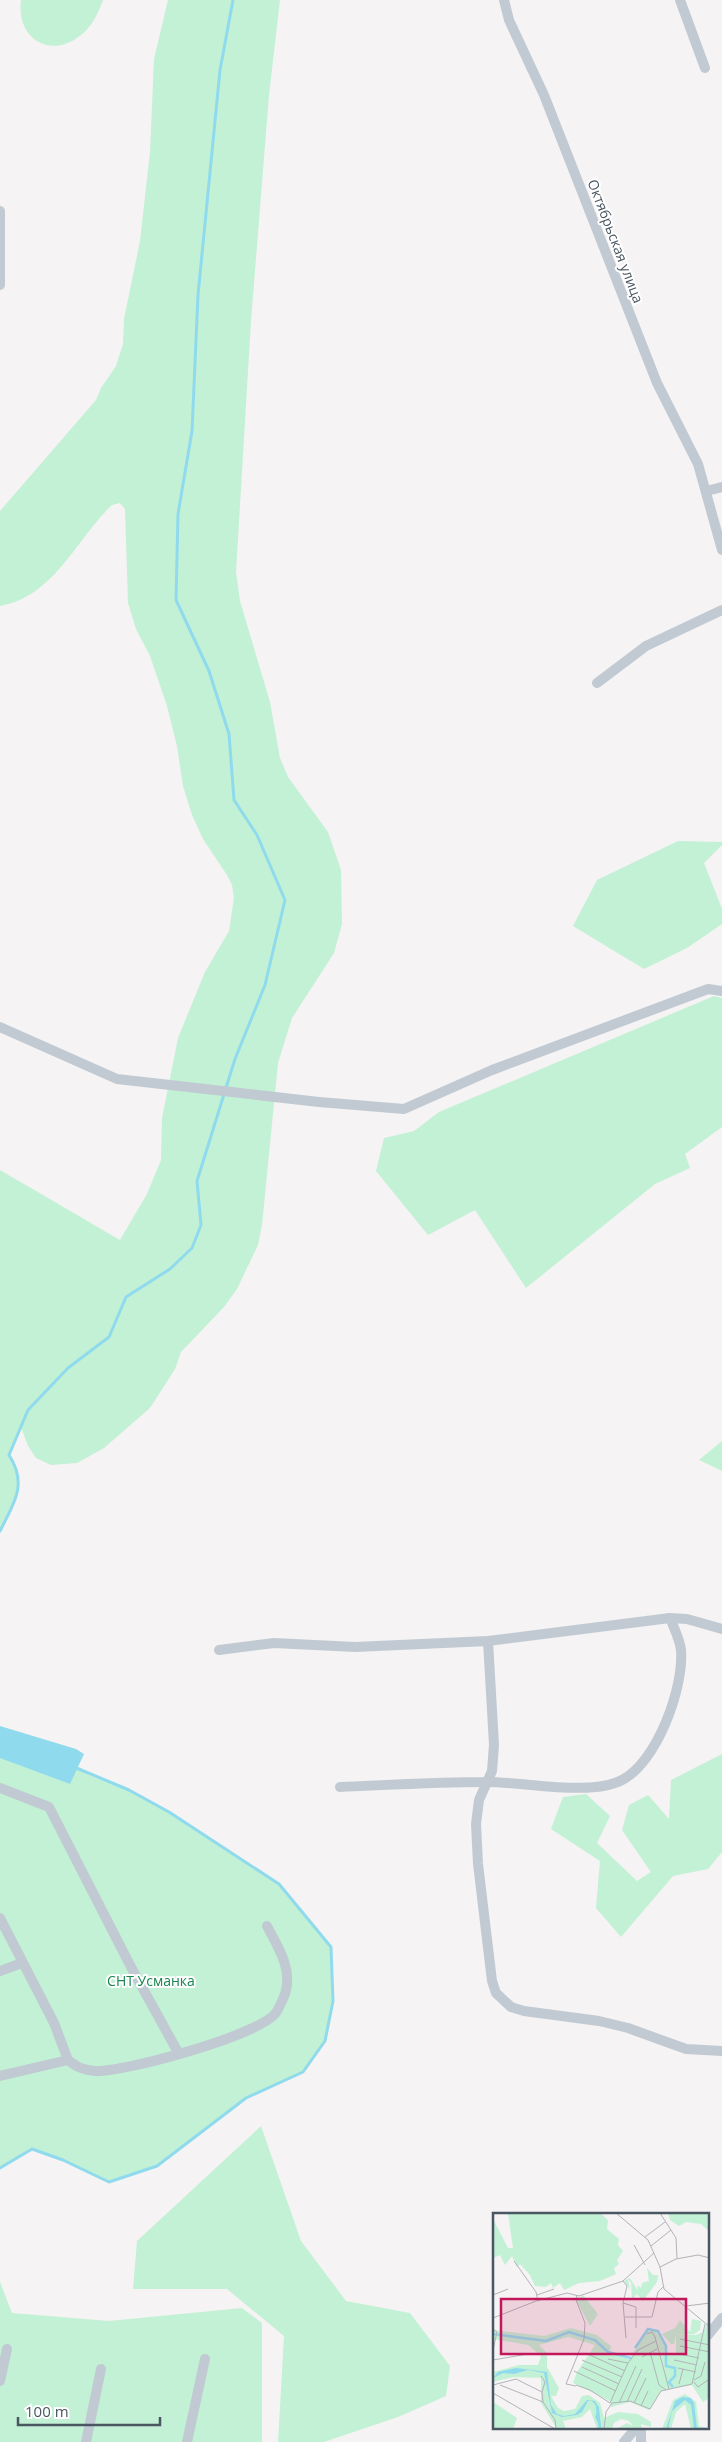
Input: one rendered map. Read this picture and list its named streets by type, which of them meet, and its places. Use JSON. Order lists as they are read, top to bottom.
{
  "streets": {
    "street": ["Октябрьская улица"]
  },
  "parks": ["СНТ Усманка"],
  "scale_bar": "100 m"
}
